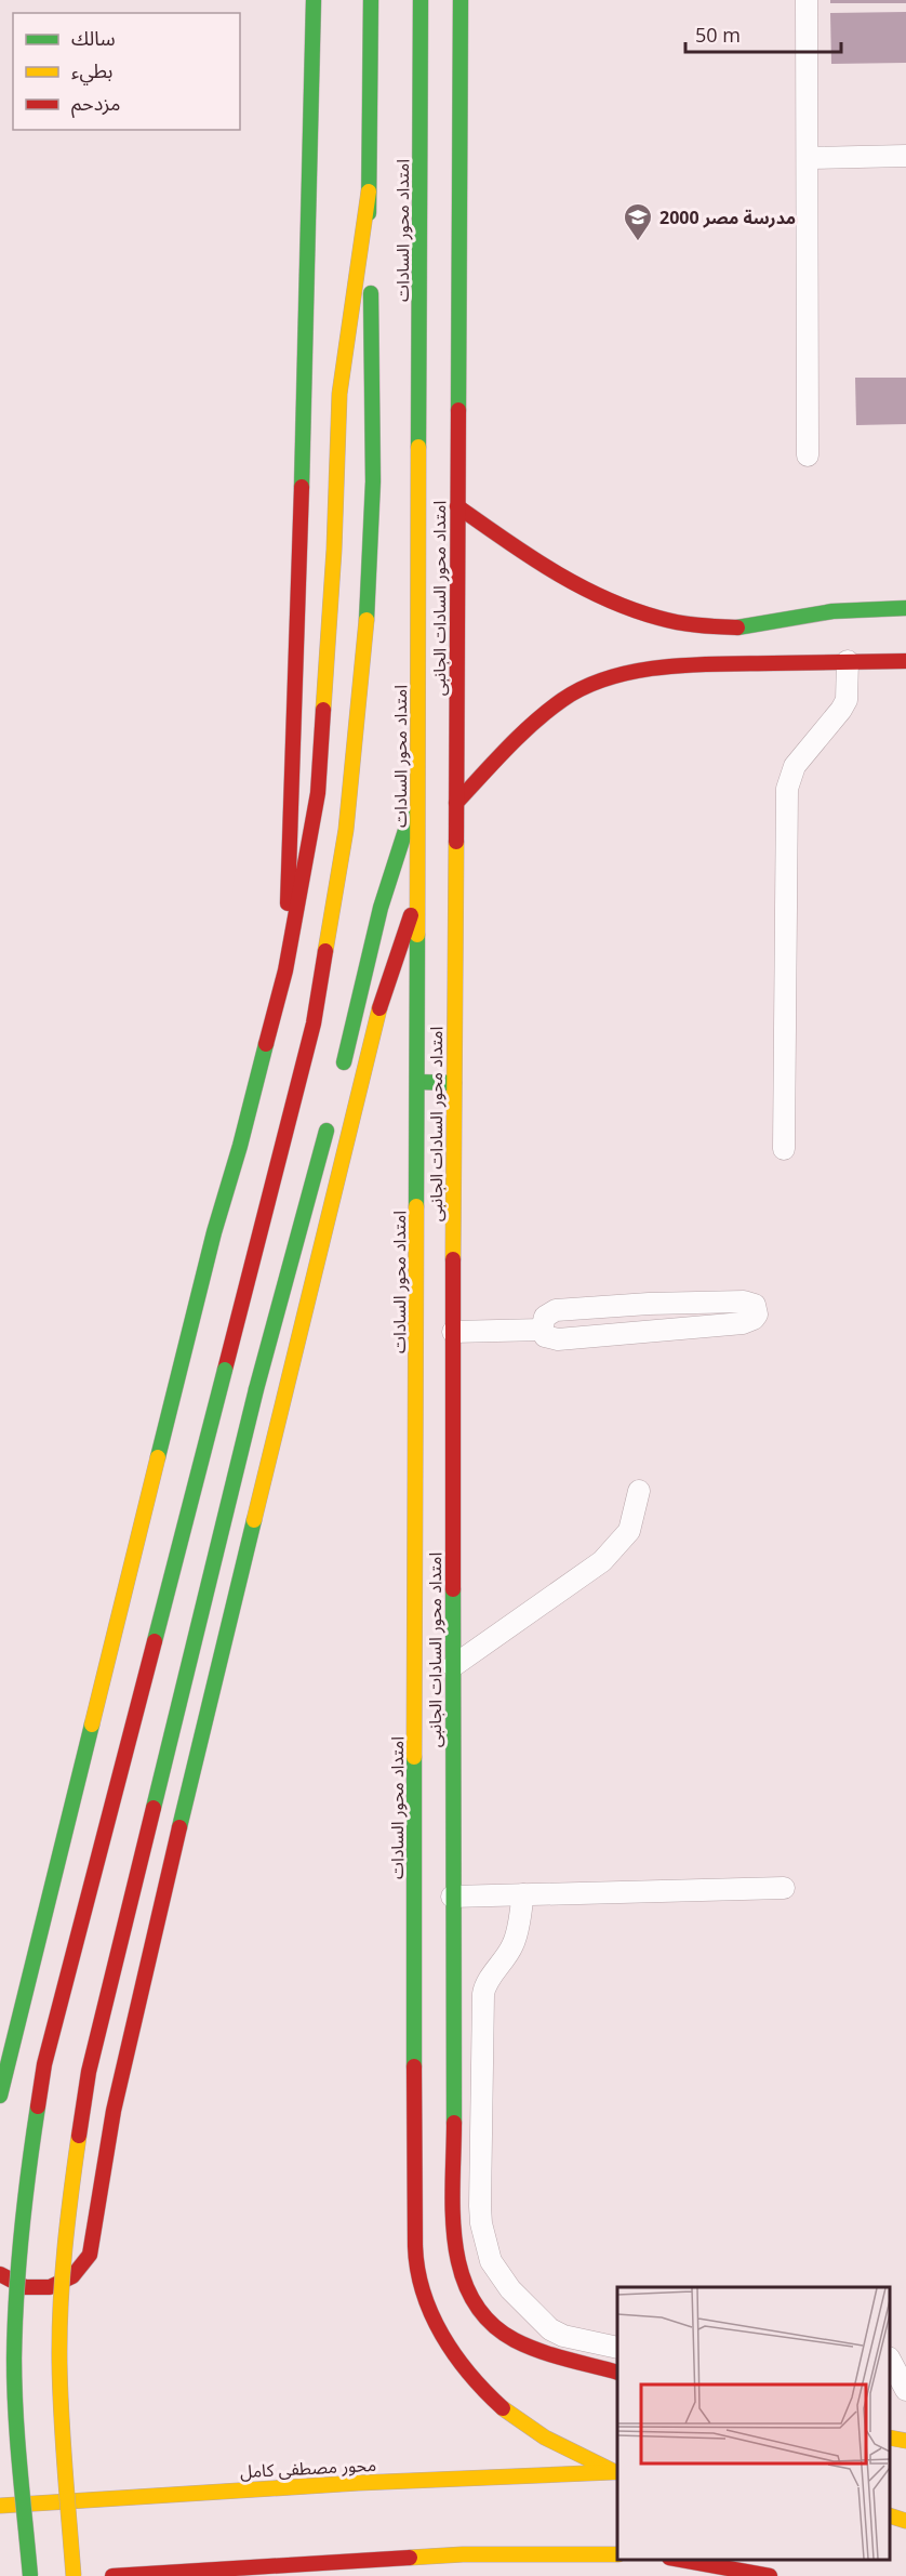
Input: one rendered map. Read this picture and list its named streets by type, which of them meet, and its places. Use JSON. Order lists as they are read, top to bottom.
{
  "streets": {
    "main road": ["امتداد محور السادات", "امتداد محور السادات الجانبى", "محور مصطفى كامل"]
  },
  "crossings": [
    ["امتداد محور السادات", "محور مصطفى كامل"]
  ],
  "places": {
    "school or university": ["مدرسة مصر 2000"]
  },
  "legend": ["سالك", "بطيء", "مزدحم"],
  "scale_bar": "50 m"
}
